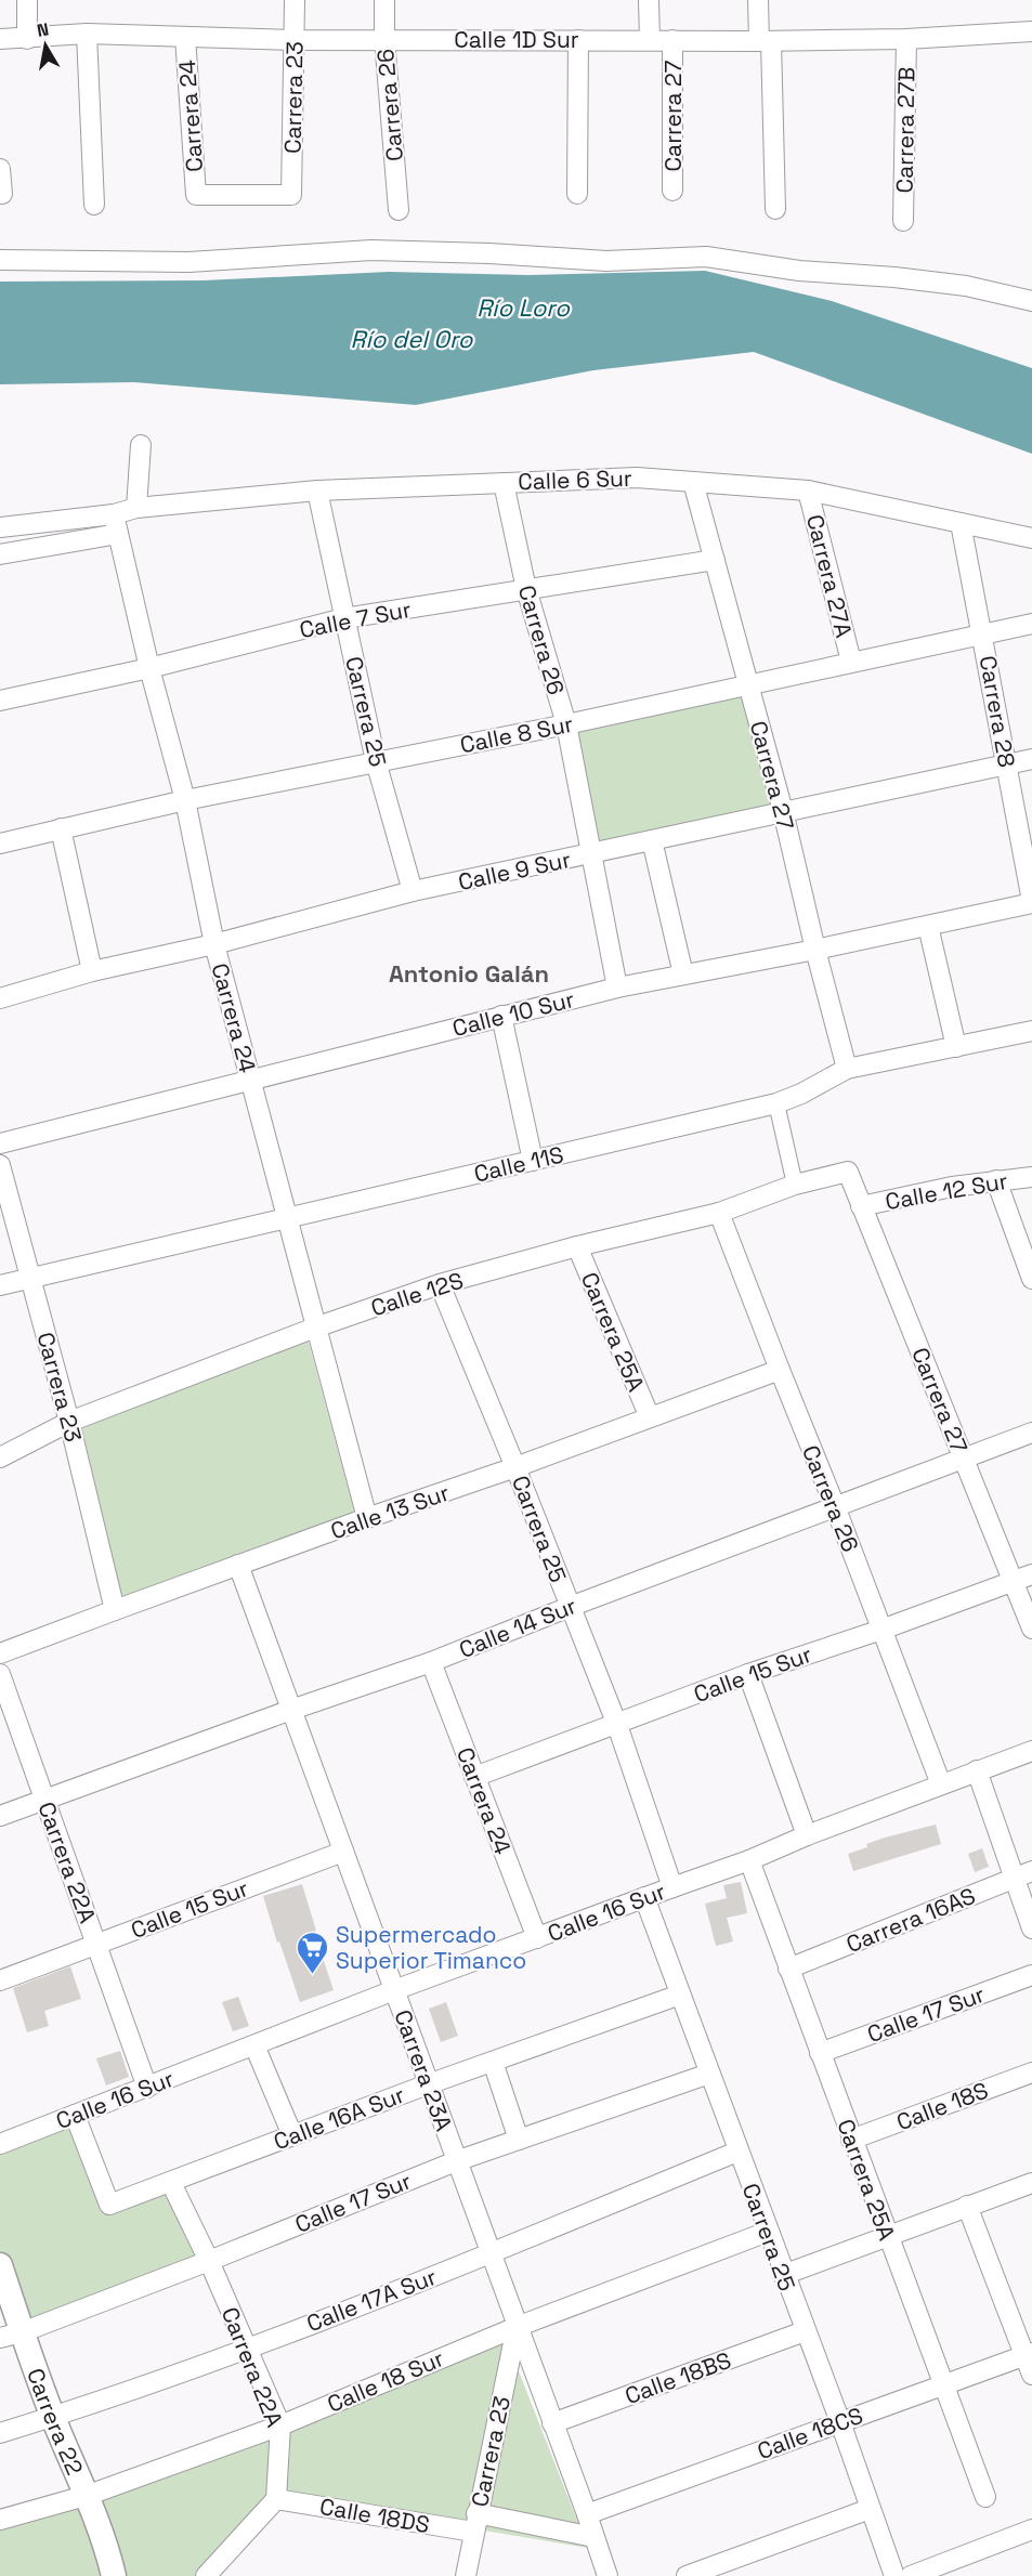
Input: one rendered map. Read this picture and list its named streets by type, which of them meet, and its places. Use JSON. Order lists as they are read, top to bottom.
{
  "streets": {
    "street": [
      "Calle 1D Sur",
      "Carrera 23",
      "Carrera 26",
      "Carrera 24",
      "Carrera 27",
      "Carrera 27B",
      "Calle 6 Sur",
      "Carrera 27A",
      "Calle 7 Sur",
      "Carrera 25",
      "Carrera 28",
      "Calle 8 Sur",
      "Calle 9 Sur",
      "Calle 10 Sur",
      "Calle 11S",
      "Calle 12 Sur",
      "Calle 12S",
      "Carrera 25A",
      "Calle 13 Sur",
      "Calle 14 Sur",
      "Calle 15 Sur",
      "Carrera 22A",
      "Calle 16 Sur",
      "Carrera 16AS",
      "Calle 17 Sur",
      "Carrera 23A",
      "Calle 18S",
      "Calle 16A Sur",
      "Calle 17A Sur",
      "Calle 18BS",
      "Calle 18 Sur",
      "Carrera 22",
      "Calle 18CS",
      "Calle 18DS"
    ]
  },
  "crossings": [
    ["Calle 1D Sur", "Carrera 23"],
    ["Calle 1D Sur", "Carrera 26"],
    ["Calle 1D Sur", "Carrera 24"],
    ["Calle 1D Sur", "Carrera 27"],
    ["Calle 1D Sur", "Carrera 27B"],
    ["Carrera 23", "Carrera 24"],
    ["Carrera 23", "Calle 11S"],
    ["Carrera 23", "Calle 12S"],
    ["Carrera 23", "Calle 13 Sur"],
    ["Carrera 23", "Carrera 23A"],
    ["Carrera 23", "Calle 18 Sur"],
    ["Carrera 23", "Calle 18DS"],
    ["Carrera 26", "Calle 6 Sur"],
    ["Carrera 26", "Calle 7 Sur"],
    ["Carrera 26", "Calle 8 Sur"],
    ["Carrera 26", "Calle 9 Sur"],
    ["Carrera 26", "Calle 10 Sur"],
    ["Carrera 26", "Calle 12S"],
    ["Carrera 26", "Calle 13 Sur"],
    ["Carrera 26", "Calle 14 Sur"],
    ["Carrera 26", "Calle 15 Sur"],
    ["Carrera 26", "Calle 16 Sur"],
    ["Carrera 24", "Calle 6 Sur"],
    ["Carrera 24", "Calle 7 Sur"],
    ["Carrera 24", "Calle 8 Sur"],
    ["Carrera 24", "Calle 9 Sur"],
    ["Carrera 24", "Calle 10 Sur"],
    ["Carrera 24", "Calle 11S"],
    ["Carrera 24", "Calle 12S"],
    ["Carrera 24", "Calle 13 Sur"],
    ["Carrera 24", "Calle 14 Sur"],
    ["Carrera 24", "Calle 15 Sur"],
    ["Carrera 24", "Calle 16 Sur"],
    ["Carrera 27", "Calle 6 Sur"],
    ["Carrera 27", "Calle 7 Sur"],
    ["Carrera 27", "Calle 8 Sur"],
    ["Carrera 27", "Calle 9 Sur"],
    ["Carrera 27", "Calle 10 Sur"],
    ["Carrera 27", "Calle 11S"],
    ["Carrera 27", "Calle 12 Sur"],
    ["Carrera 27", "Calle 12S"],
    ["Carrera 27", "Calle 14 Sur"],
    ["Carrera 27", "Calle 15 Sur"],
    ["Calle 6 Sur", "Carrera 27A"],
    ["Calle 6 Sur", "Carrera 25"],
    ["Calle 6 Sur", "Carrera 28"],
    ["Carrera 27A", "Calle 8 Sur"],
    ["Calle 7 Sur", "Carrera 25"],
    ["Carrera 25", "Calle 8 Sur"],
    ["Carrera 25", "Calle 9 Sur"],
    ["Carrera 25", "Calle 12S"],
    ["Carrera 25", "Calle 13 Sur"],
    ["Carrera 25", "Calle 14 Sur"],
    ["Carrera 25", "Calle 15 Sur"],
    ["Carrera 25", "Calle 16 Sur"],
    ["Carrera 25", "Calle 17 Sur"],
    ["Carrera 25", "Calle 16A Sur"],
    ["Carrera 25", "Calle 17A Sur"],
    ["Carrera 25", "Calle 18BS"],
    ["Carrera 25", "Calle 18 Sur"],
    ["Carrera 25", "Calle 18CS"],
    ["Carrera 28", "Calle 8 Sur"],
    ["Carrera 28", "Calle 9 Sur"],
    ["Carrera 28", "Calle 10 Sur"],
    ["Calle 12S", "Carrera 25A"],
    ["Carrera 25A", "Calle 13 Sur"],
    ["Carrera 25A", "Calle 16 Sur"],
    ["Carrera 25A", "Carrera 16AS"],
    ["Carrera 25A", "Calle 17 Sur"],
    ["Carrera 25A", "Calle 18S"],
    ["Carrera 25A", "Calle 18CS"],
    ["Calle 13 Sur", "Carrera 23A"],
    ["Calle 14 Sur", "Carrera 22A"],
    ["Calle 14 Sur", "Carrera 23A"],
    ["Calle 15 Sur", "Carrera 22A"],
    ["Calle 15 Sur", "Carrera 23A"],
    ["Carrera 22A", "Calle 16 Sur"],
    ["Carrera 22A", "Calle 17 Sur"],
    ["Carrera 22A", "Calle 16A Sur"],
    ["Carrera 22A", "Calle 17A Sur"],
    ["Carrera 22A", "Calle 18 Sur"],
    ["Carrera 22A", "Calle 18DS"],
    ["Calle 16 Sur", "Carrera 23A"],
    ["Calle 16 Sur", "Calle 16A Sur"],
    ["Calle 17 Sur", "Carrera 23A"],
    ["Calle 17 Sur", "Carrera 22"],
    ["Carrera 23A", "Calle 16A Sur"],
    ["Carrera 23A", "Calle 17A Sur"],
    ["Carrera 23A", "Calle 18BS"],
    ["Carrera 23A", "Calle 18 Sur"],
    ["Carrera 23A", "Calle 18CS"],
    ["Carrera 23A", "Calle 18DS"],
    ["Calle 17A Sur", "Carrera 22"],
    ["Calle 18 Sur", "Carrera 22"]
  ],
  "districts": ["Antonio Galán"],
  "water": ["Río Loro", "Río del Oro"],
  "places": {
    "supermarket": ["Supermercado Superior Timanco"]
  },
  "north": "top"
}
